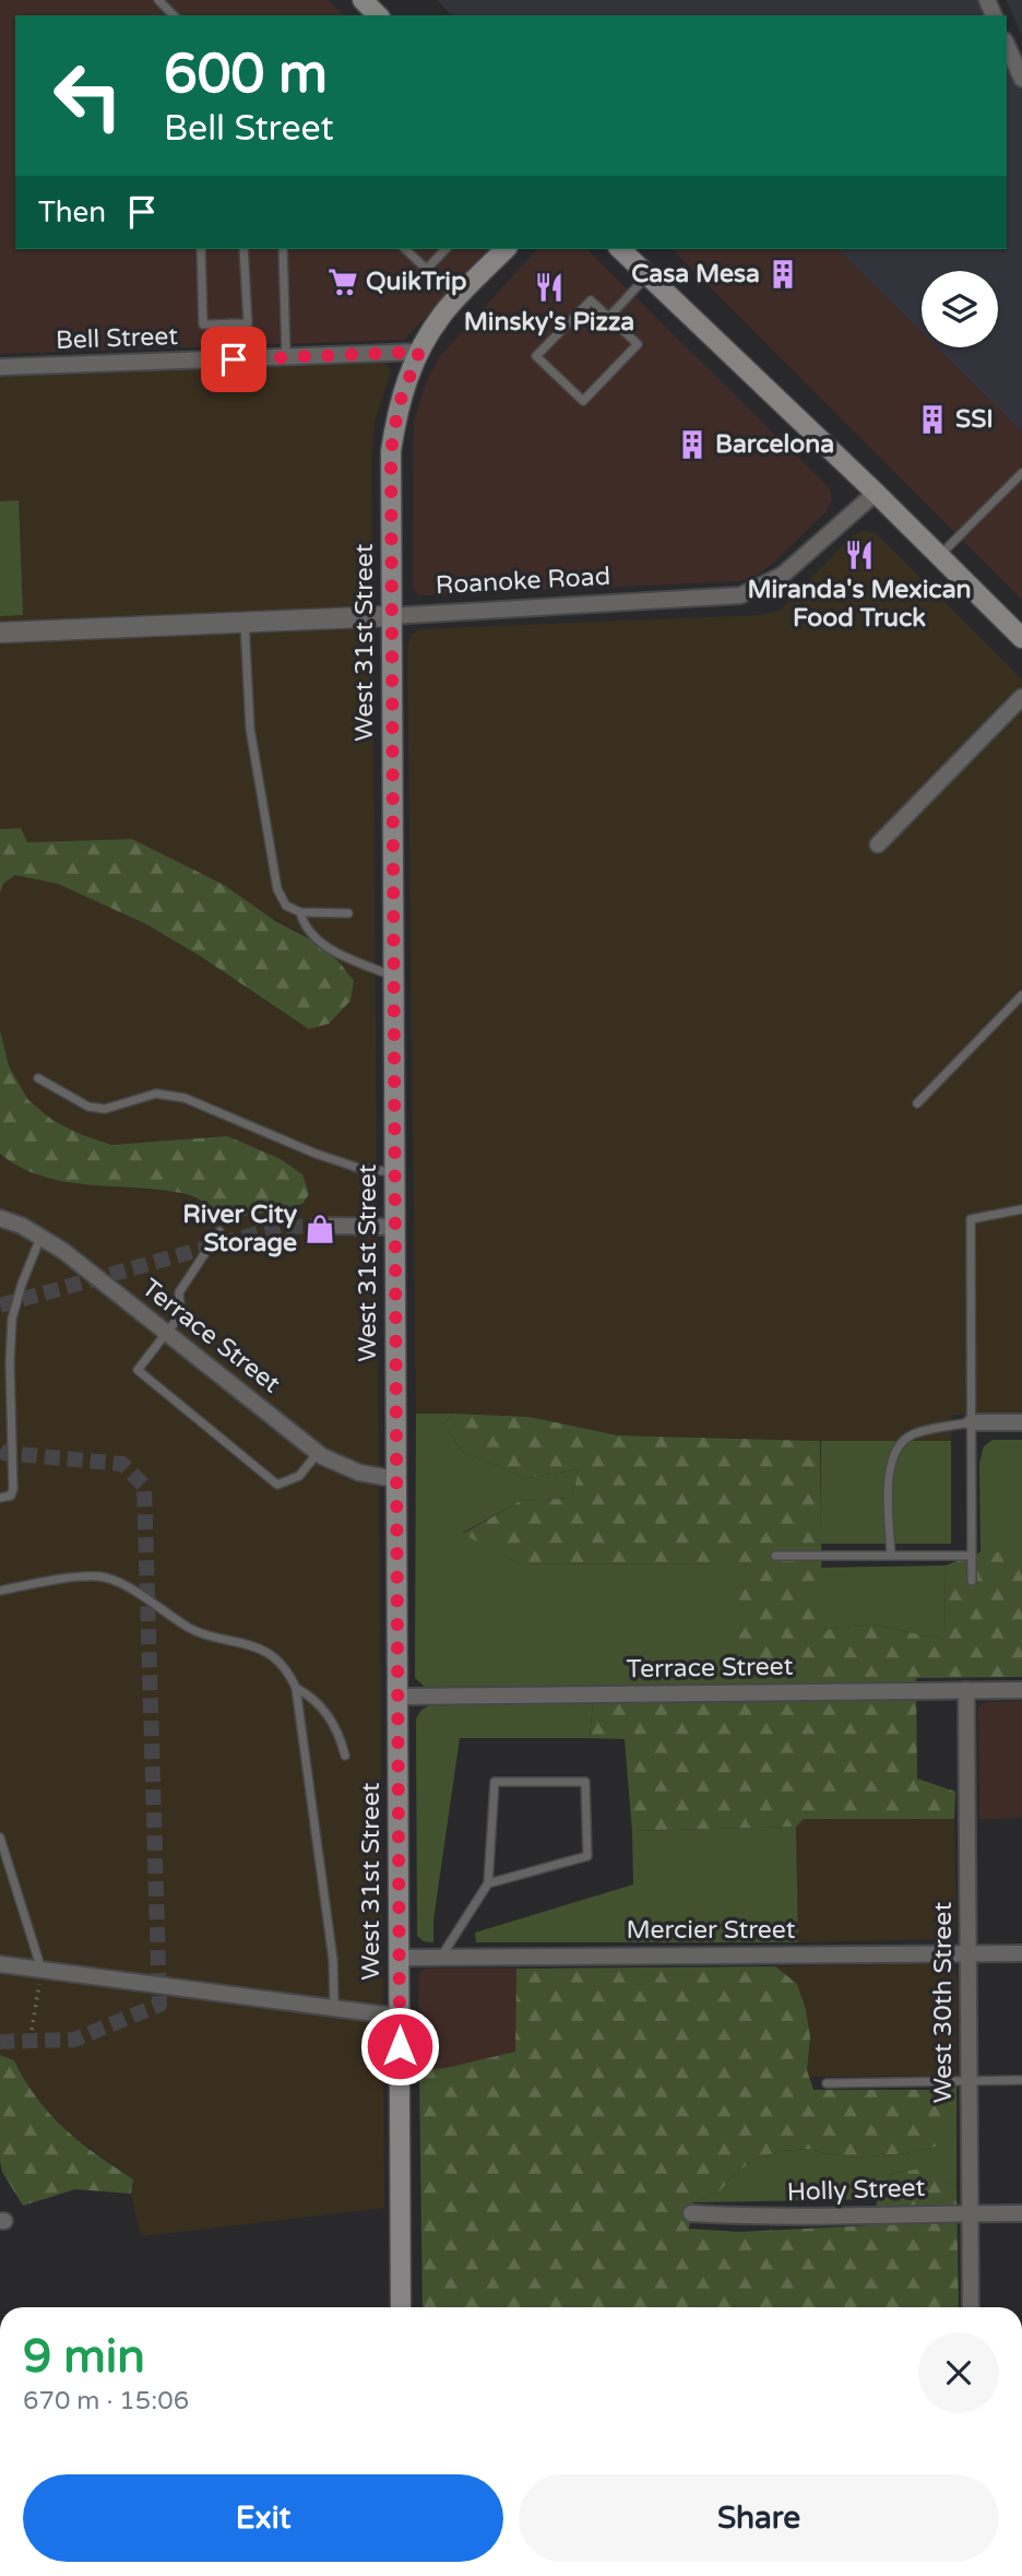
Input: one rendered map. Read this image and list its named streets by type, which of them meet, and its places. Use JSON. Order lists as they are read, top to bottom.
{
  "streets": {
    "main road": ["West 31st Street"],
    "street": [
      "Bell Street",
      "Roanoke Road",
      "Terrace Street",
      "Mercier Street",
      "West 30th Street",
      "Holly Street"
    ]
  },
  "crossings": [
    ["Bell Street", "West 31st Street"],
    ["Roanoke Road", "West 31st Street"],
    ["West 31st Street", "Terrace Street"],
    ["West 31st Street", "Mercier Street"],
    ["Terrace Street", "West 30th Street"],
    ["Mercier Street", "West 30th Street"],
    ["West 30th Street", "Holly Street"]
  ],
  "places": {
    "building": ["Casa Mesa", "SSI", "Barcelona"],
    "supermarket": ["QuikTrip"],
    "restaurant": ["Minsky's Pizza", "Miranda's Mexican Food Truck"],
    "shop": ["River City Storage"]
  },
  "page": {
    "turn": ["600 m", "Bell Street"],
    "then": "Then",
    "heading": ["9 min", "670 m · 15:06"],
    "buttons": ["Exit", "Share"]
  }
}
